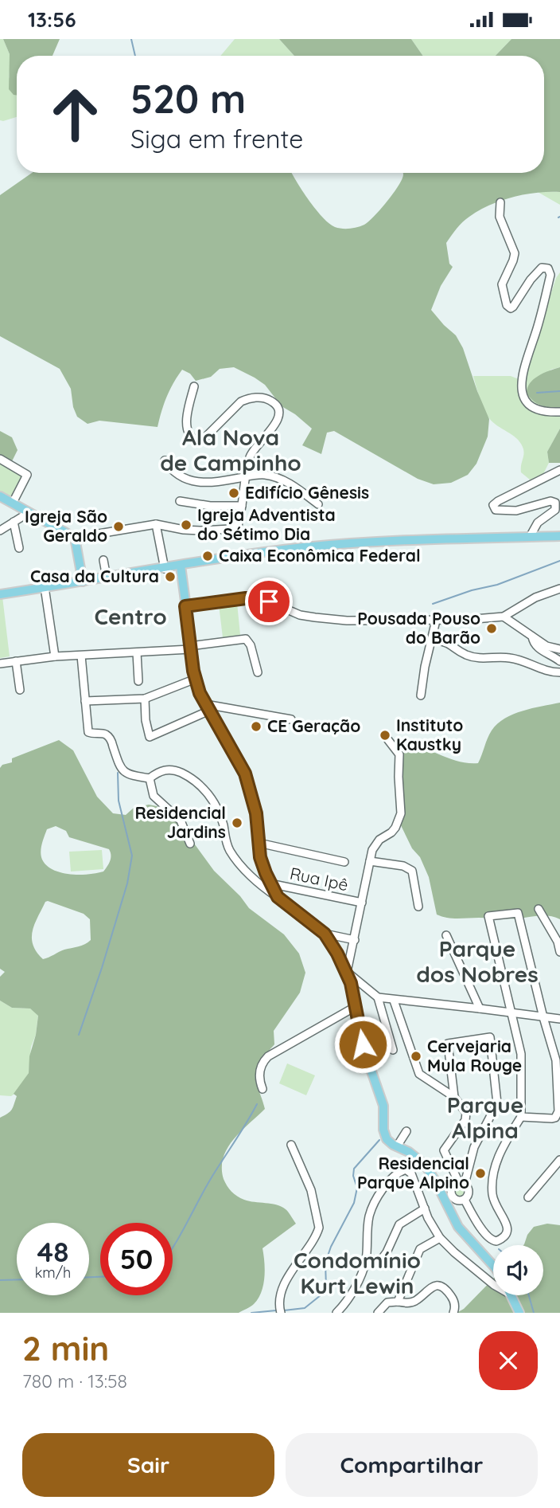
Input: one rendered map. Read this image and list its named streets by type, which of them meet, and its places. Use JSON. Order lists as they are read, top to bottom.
{
  "streets": {
    "street": ["Rua Ipê"]
  },
  "districts": [
    "Ala Nova de Campinho",
    "Centro",
    "Parque dos Nobres",
    "Parque Alpina",
    "Condomínio Kurt Lewin"
  ],
  "places": [
    "Edifício Gênesis",
    "Igreja Adventista do Sétimo Dia",
    "Igreja São Geraldo",
    "Caixa Econômica Federal",
    "Casa da Cultura",
    "Pousada Pouso do Barão",
    "CE Geração",
    "Instituto Kaustky",
    "Residencial Jardins",
    "Cervejaria Mula Rouge",
    "Residencial Parque Alpino"
  ],
  "page": {
    "status": "13:56",
    "turn": ["520 m", "Siga em frente"],
    "speed": "48 km/h",
    "limit": "50",
    "heading": ["2 min", "780 m · 13:58"],
    "buttons": ["Sair", "Compartilhar"]
  }
}
